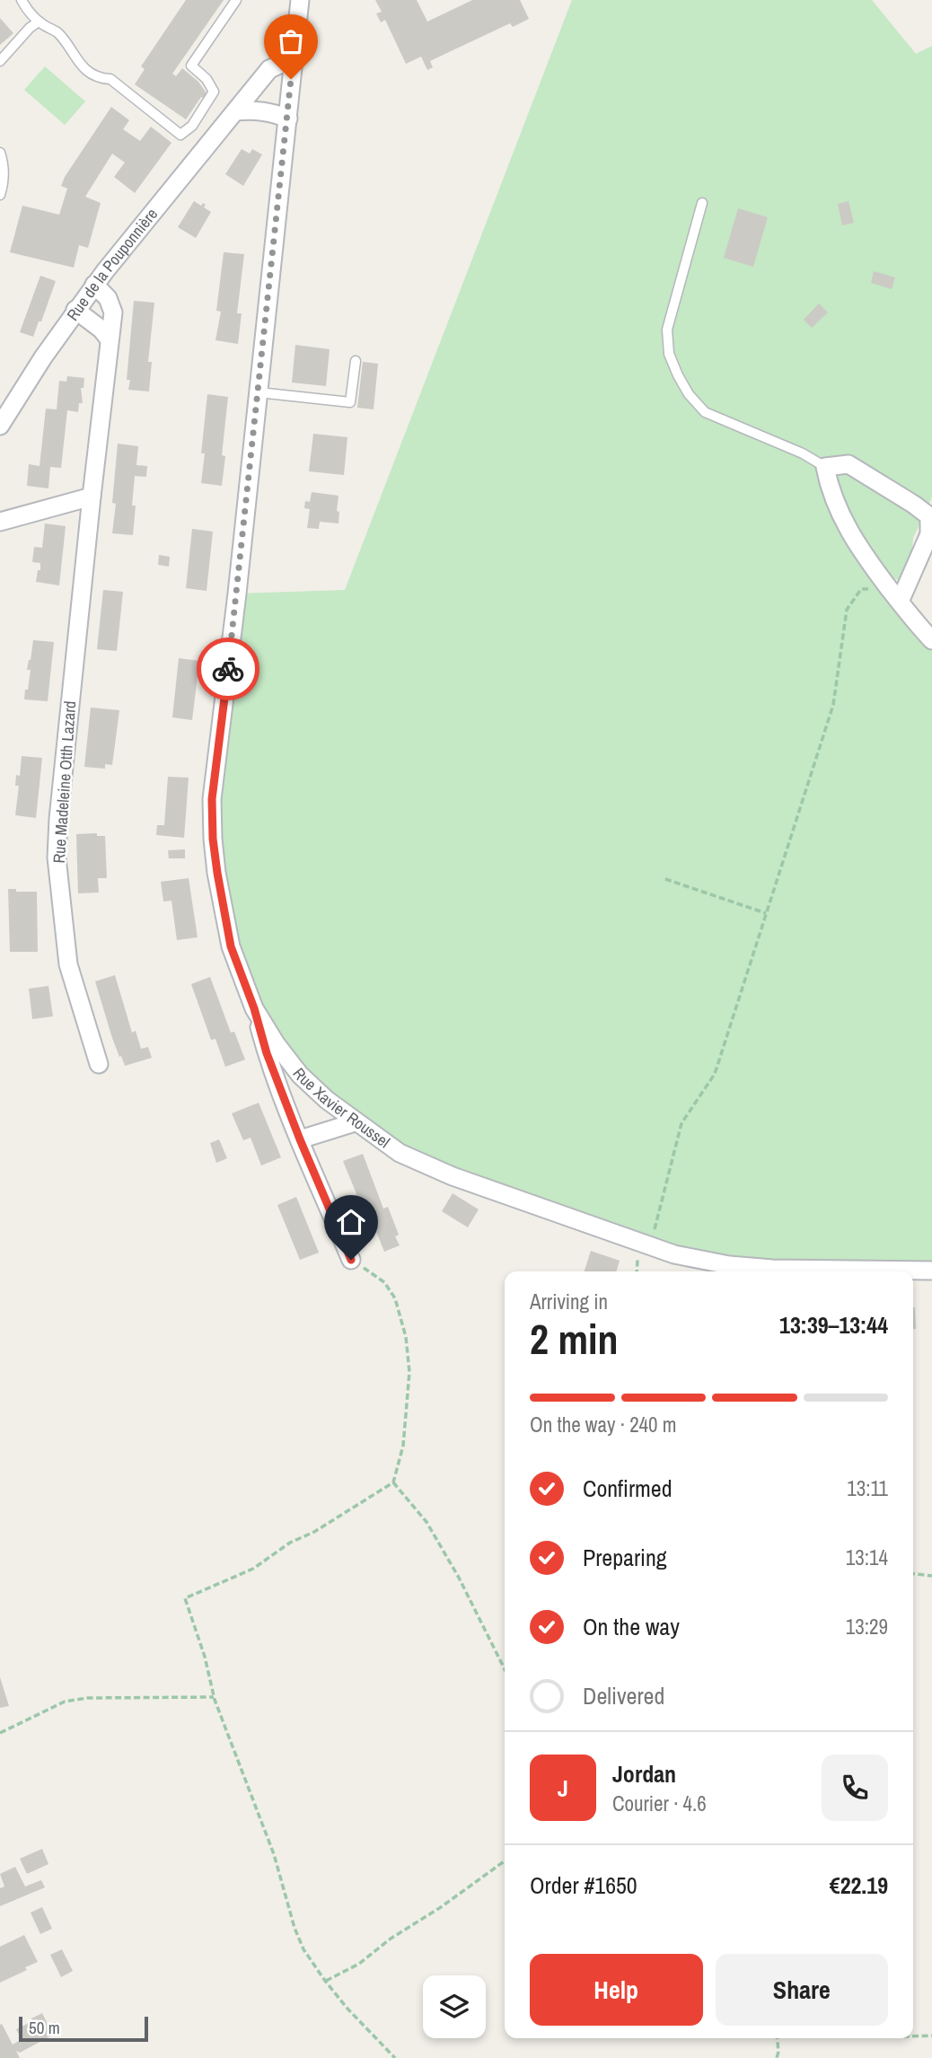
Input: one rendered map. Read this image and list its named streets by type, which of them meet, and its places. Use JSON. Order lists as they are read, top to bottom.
{
  "streets": {
    "street": ["Rue de la Pouponnière", "Rue Madeleine Otth Lazard", "Rue Xavier Roussel"]
  },
  "crossings": [
    ["Rue de la Pouponnière", "Rue Madeleine Otth Lazard"],
    ["Rue de la Pouponnière", "Rue Xavier Roussel"]
  ],
  "scale_bar": "50 m",
  "page": {
    "heading": ["2 min", "Arriving in", "13:39–13:44"],
    "panel": [
      "Jordan",
      "Courier · 4.6",
      "Order #1650",
      "€22.19"
    ],
    "bar": "On the way · 240 m",
    "list": [
      ["Confirmed", "13:11"],
      ["Preparing", "13:14"],
      ["On the way", "13:29"],
      "Delivered"
    ],
    "round": "J",
    "buttons": ["Help", "Share"],
    "scale": "50 m"
  }
}
